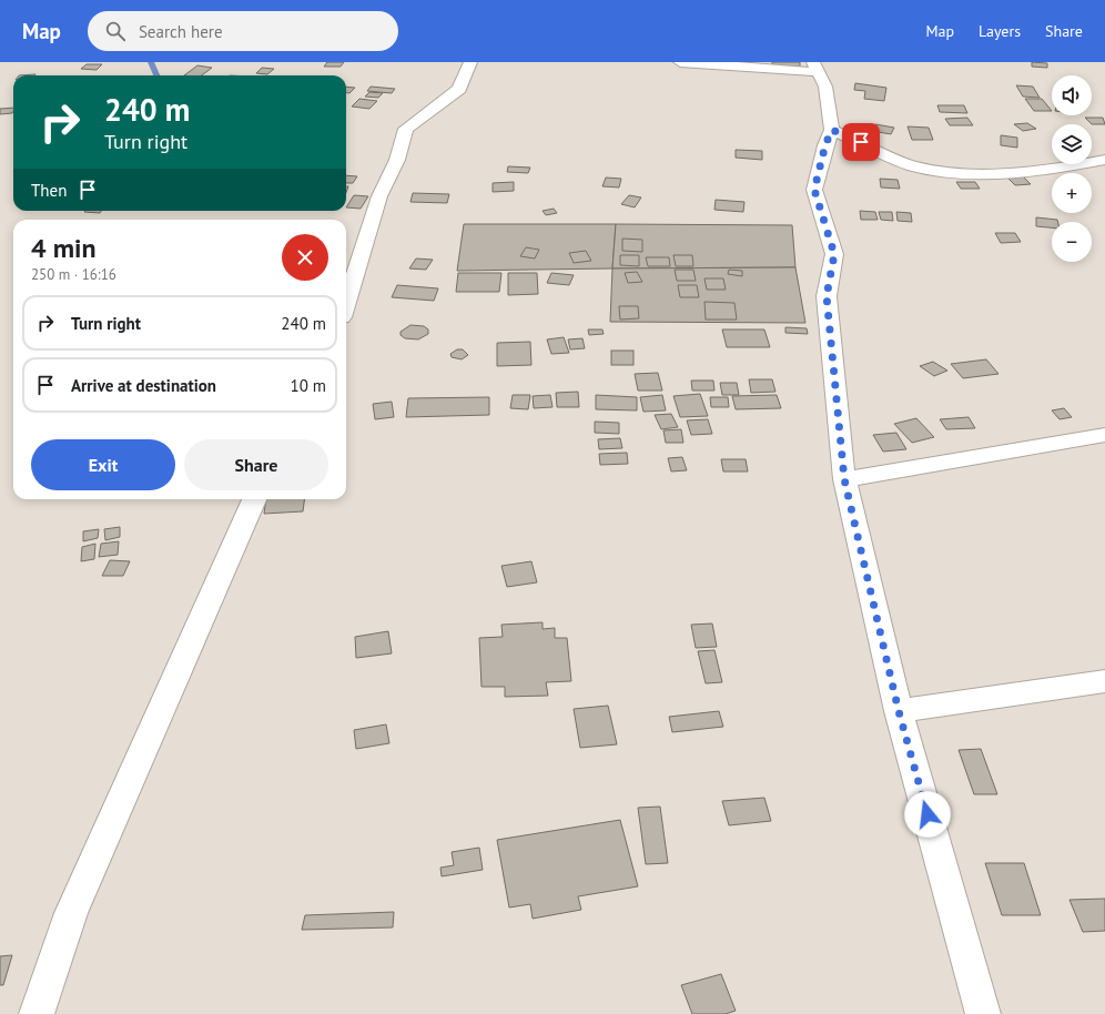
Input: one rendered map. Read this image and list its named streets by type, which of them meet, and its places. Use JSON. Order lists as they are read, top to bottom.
{
  "page": {
    "header": "Map",
    "search": "Search here",
    "nav": ["Map", "Layers", "Share"],
    "map_buttons": ["+", "−"],
    "turn": ["240 m", "Turn right"],
    "then": "Then",
    "heading": ["4 min", "250 m · 16:16"],
    "list": [
      {
        "name": "Turn right",
        "value": "240 m"
      },
      {
        "name": "Arrive at destination",
        "value": "10 m"
      }
    ],
    "buttons": ["Exit", "Share"]
  }
}
